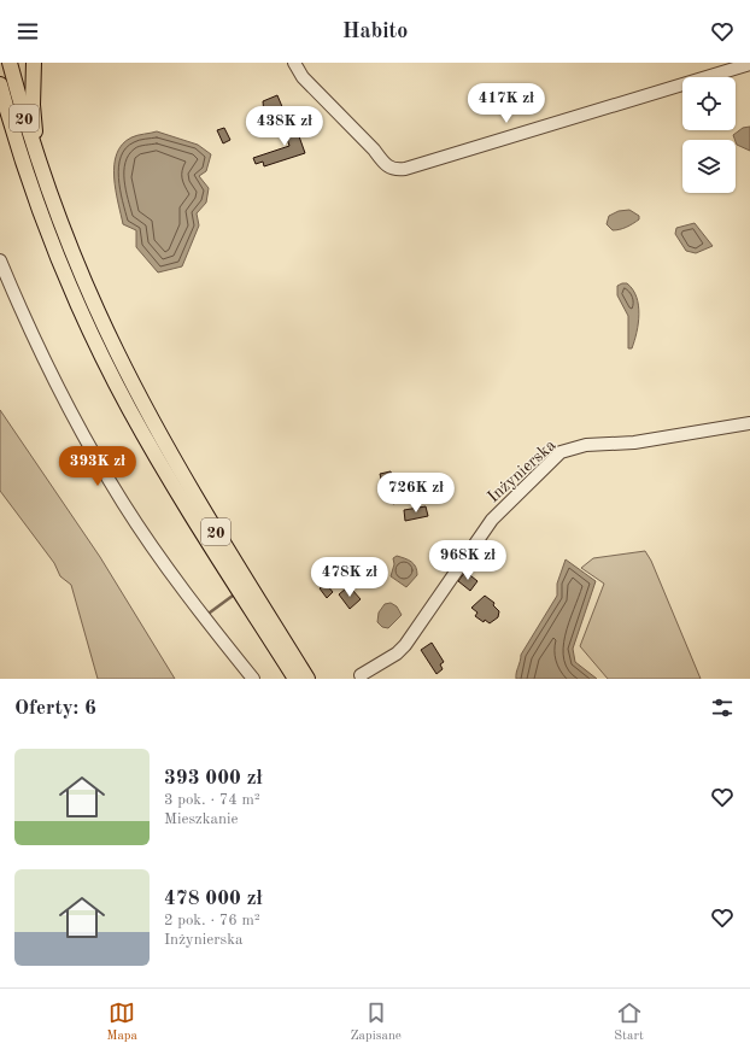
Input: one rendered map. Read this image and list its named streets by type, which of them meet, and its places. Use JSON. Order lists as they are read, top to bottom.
{
  "streets": {
    "main road": ["20"],
    "street": ["Inżynierska"]
  },
  "page": {
    "header": "Habito",
    "price": [
      "417K zł",
      "438K zł",
      "393K zł",
      "726K zł",
      "968K zł",
      "478K zł"
    ],
    "heading": "Oferty: 6",
    "list": [
      {
        "name": "393 000 zł",
        "note": "3 pok. · 74 m² · Mieszkanie"
      },
      {
        "name": "478 000 zł",
        "note": "2 pok. · 76 m² · Inżynierska"
      }
    ],
    "tabs": ["Mapa", "Zapisane", "Start"]
  }
}
